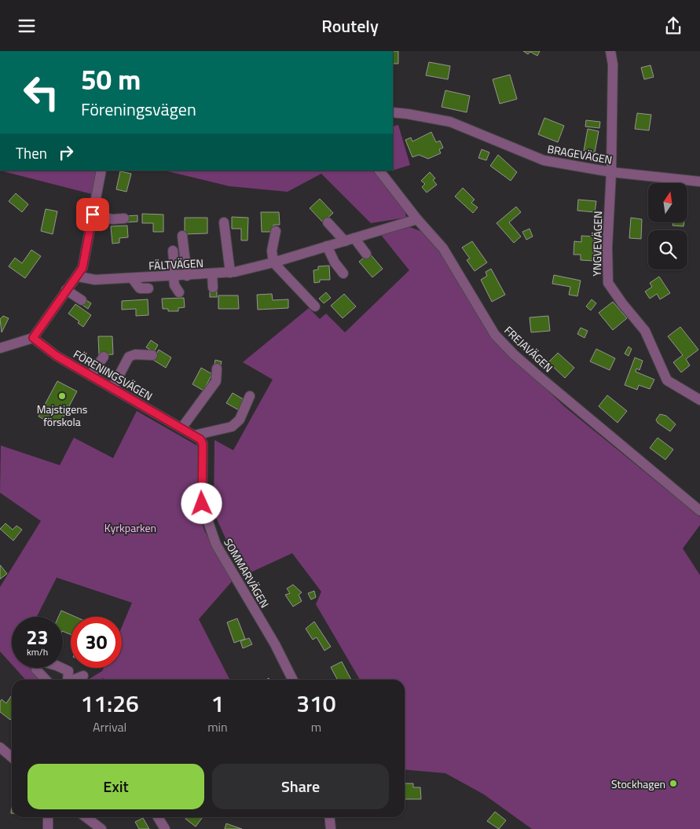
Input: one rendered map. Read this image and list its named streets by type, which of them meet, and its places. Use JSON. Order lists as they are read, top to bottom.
{
  "streets": {
    "street": [
      "BRAGEVÄGEN",
      "YNGVEVÄGEN",
      "FÄLTVÄGEN",
      "FREJAVÄGEN",
      "FÖRENINGSVÄGEN",
      "SOMMARVÄGEN"
    ]
  },
  "crossings": [
    ["BRAGEVÄGEN", "YNGVEVÄGEN"],
    ["FÄLTVÄGEN", "FREJAVÄGEN"],
    ["FÖRENINGSVÄGEN", "SOMMARVÄGEN"]
  ],
  "parks": ["Kyrkparken"],
  "places": ["Majstigens förskola", "Stockhagen"],
  "north": "top",
  "page": {
    "header": "Routely",
    "turn": ["50 m", "Föreningsvägen"],
    "then": "Then",
    "speed": "23 km/h",
    "limit": "30",
    "eta": [
      "11:26",
      "Arrival",
      "1",
      "min",
      "310",
      "m"
    ],
    "buttons": ["Exit", "Share"]
  }
}
